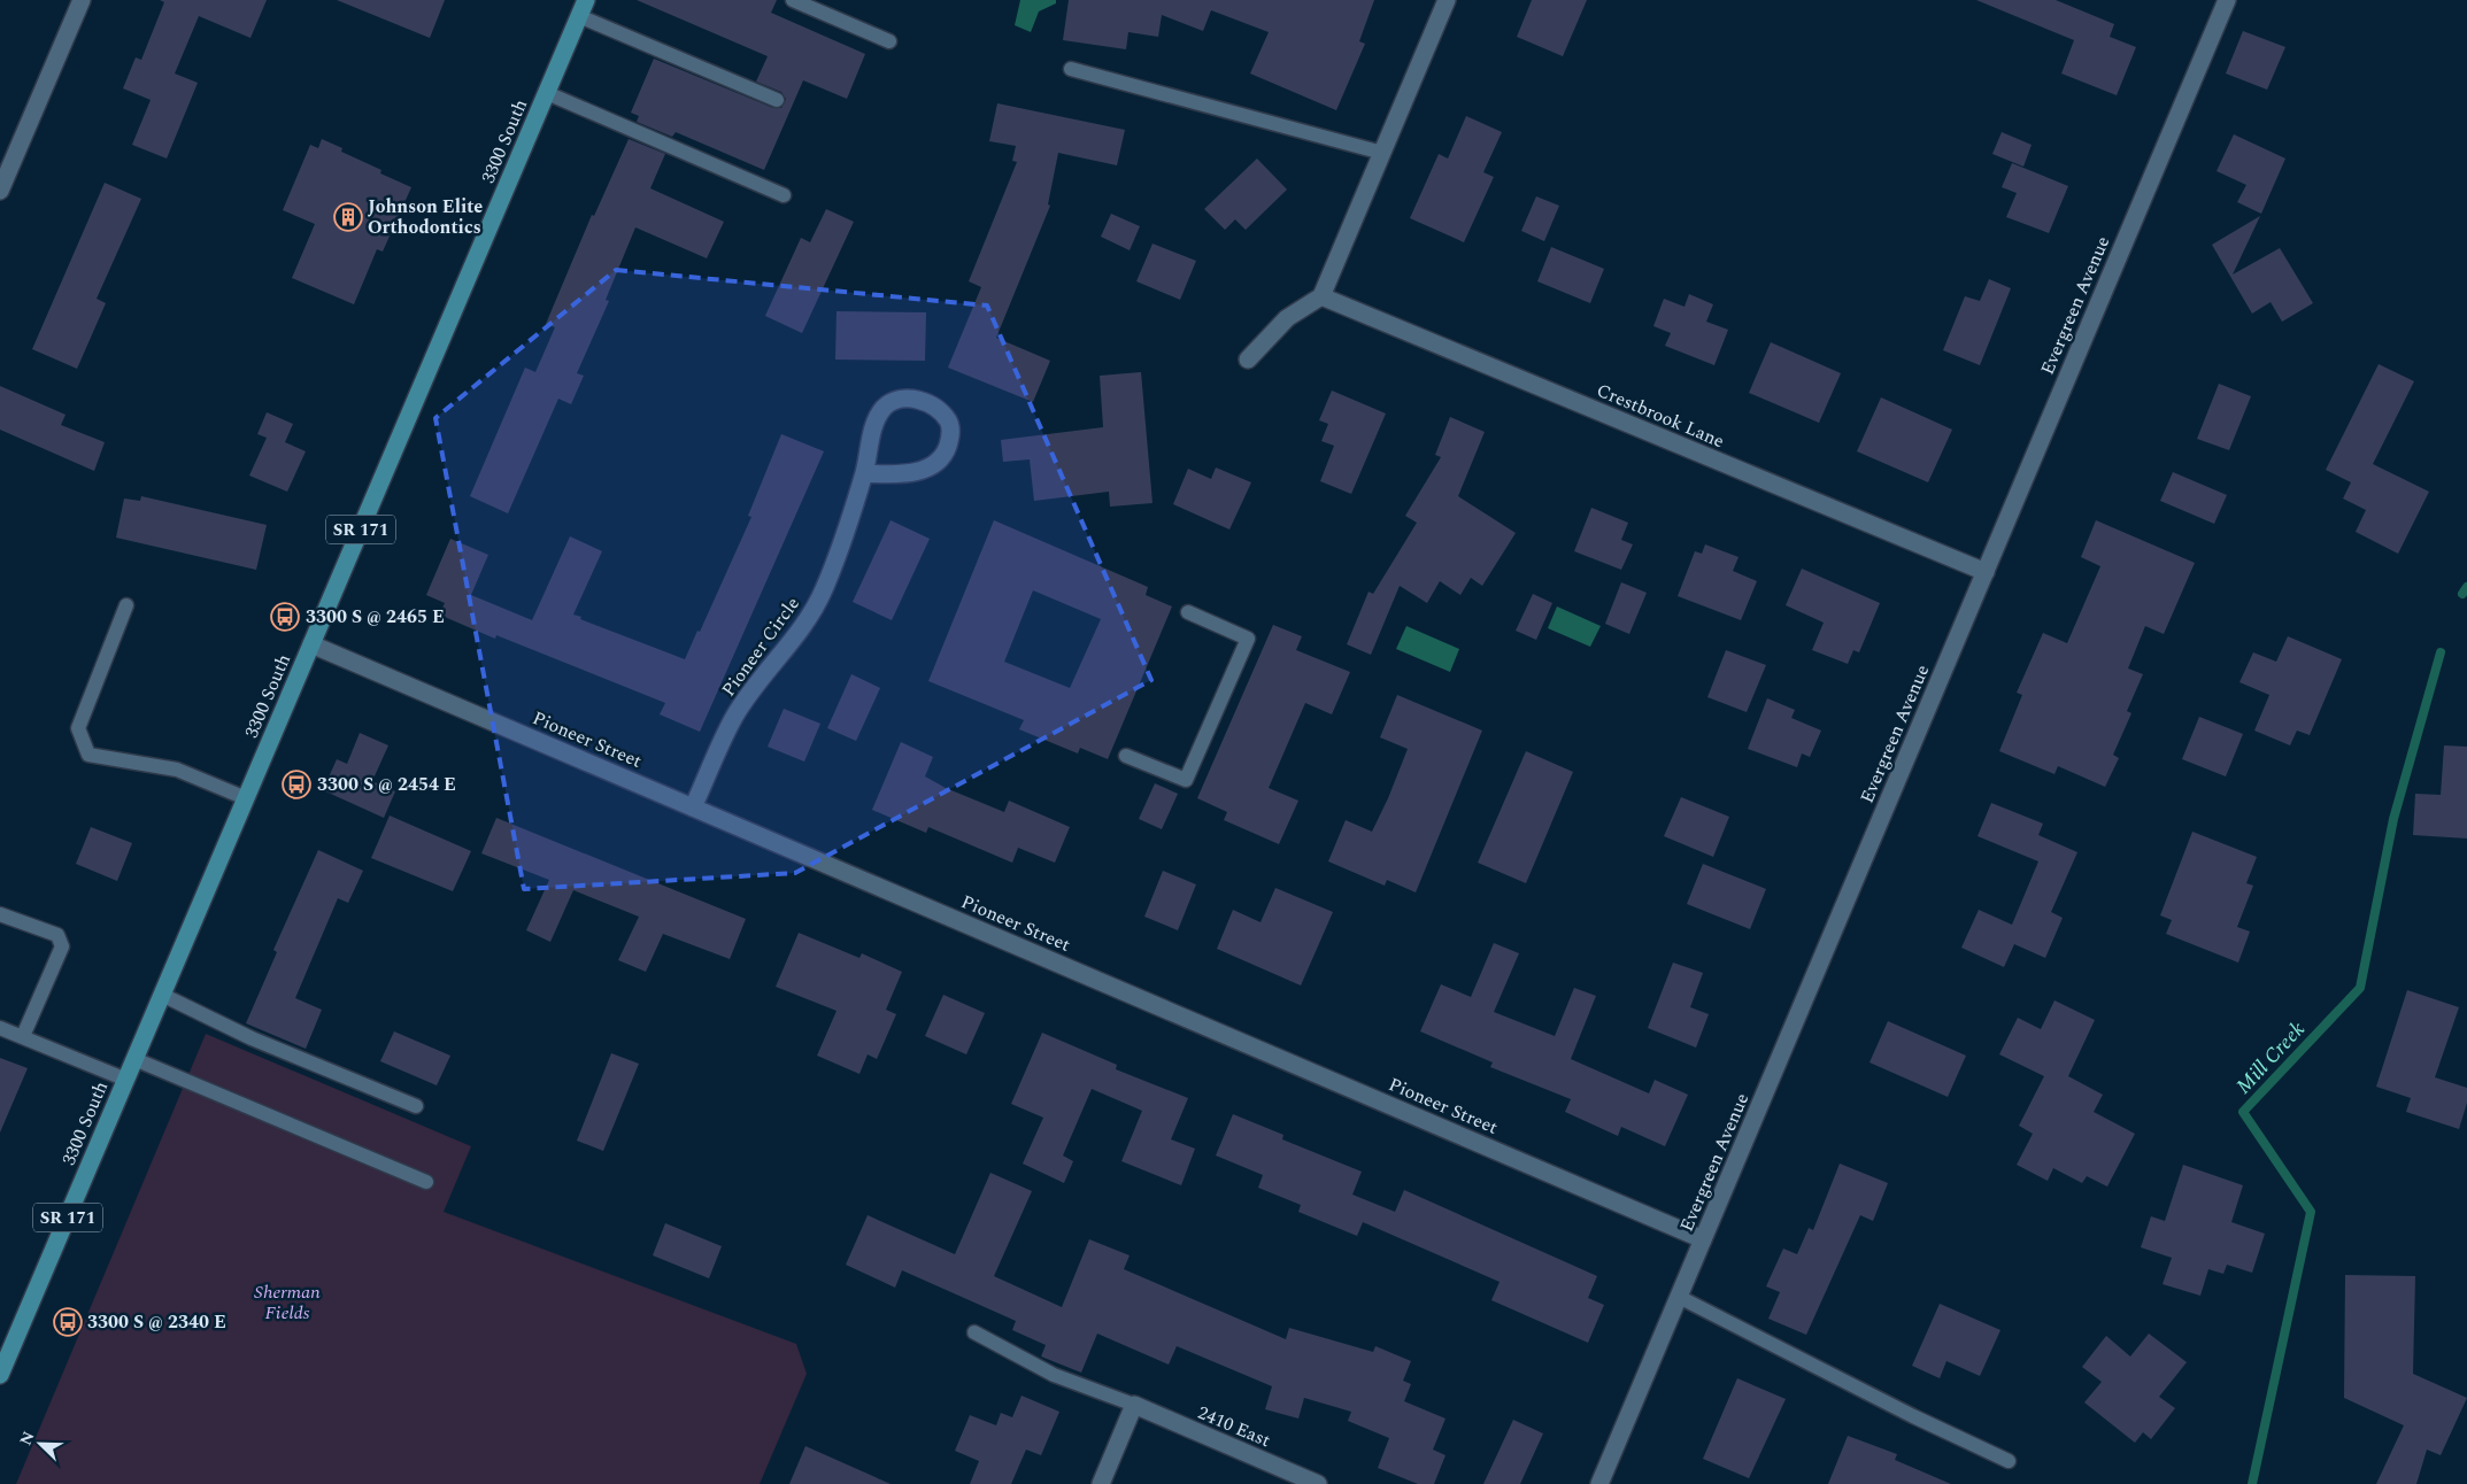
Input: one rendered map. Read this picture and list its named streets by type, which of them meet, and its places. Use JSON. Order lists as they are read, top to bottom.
{
  "streets": {
    "main road": ["3300 South", "SR 171"],
    "street": [
      "Evergreen Avenue",
      "Crestbrook Lane",
      "Pioneer Circle",
      "Pioneer Street",
      "2410 East"
    ]
  },
  "crossings": [
    ["3300 South", "Pioneer Street"],
    ["Evergreen Avenue", "Crestbrook Lane"],
    ["Evergreen Avenue", "Pioneer Street"],
    ["Pioneer Circle", "Pioneer Street"]
  ],
  "water": ["Mill Creek"],
  "parks": ["Sherman Fields"],
  "places": {
    "building": ["Johnson Elite Orthodontics"],
    "bus stop": ["3300 S @ 2465 E", "3300 S @ 2454 E", "3300 S @ 2340 E"]
  },
  "north": "top left"
}
